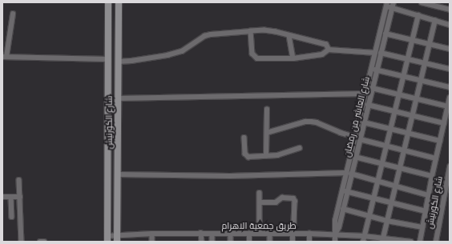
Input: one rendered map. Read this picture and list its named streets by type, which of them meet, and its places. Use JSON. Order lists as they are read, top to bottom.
{
  "streets": {
    "main road": ["شارع الكورنيش"],
    "street": ["شارع العاشر من رمضان", "طريق جمعية الاهرام"]
  },
  "crossings": [
    ["شارع العاشر من رمضان", "طريق جمعية الاهرام"],
    ["شارع الكورنيش", "طريق جمعية الاهرام"]
  ]
}
